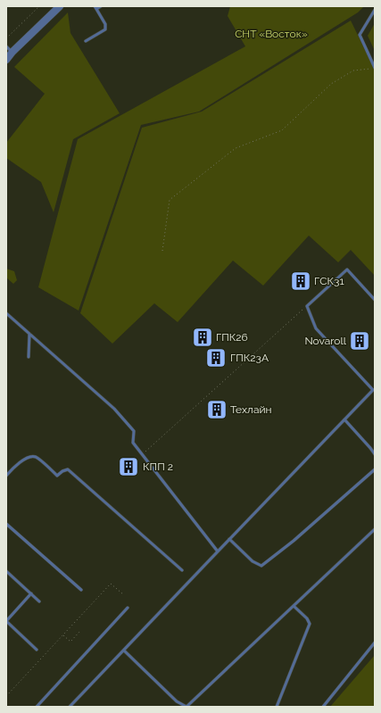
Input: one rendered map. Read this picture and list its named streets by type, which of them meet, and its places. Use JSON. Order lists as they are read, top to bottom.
{
  "parks": ["СНТ «Восток»"],
  "places": {
    "building": [
      "ГСК31",
      "ГПК26",
      "Novaroll",
      "ГПК23А",
      "Техлайн",
      "КПП 2"
    ]
  }
}
